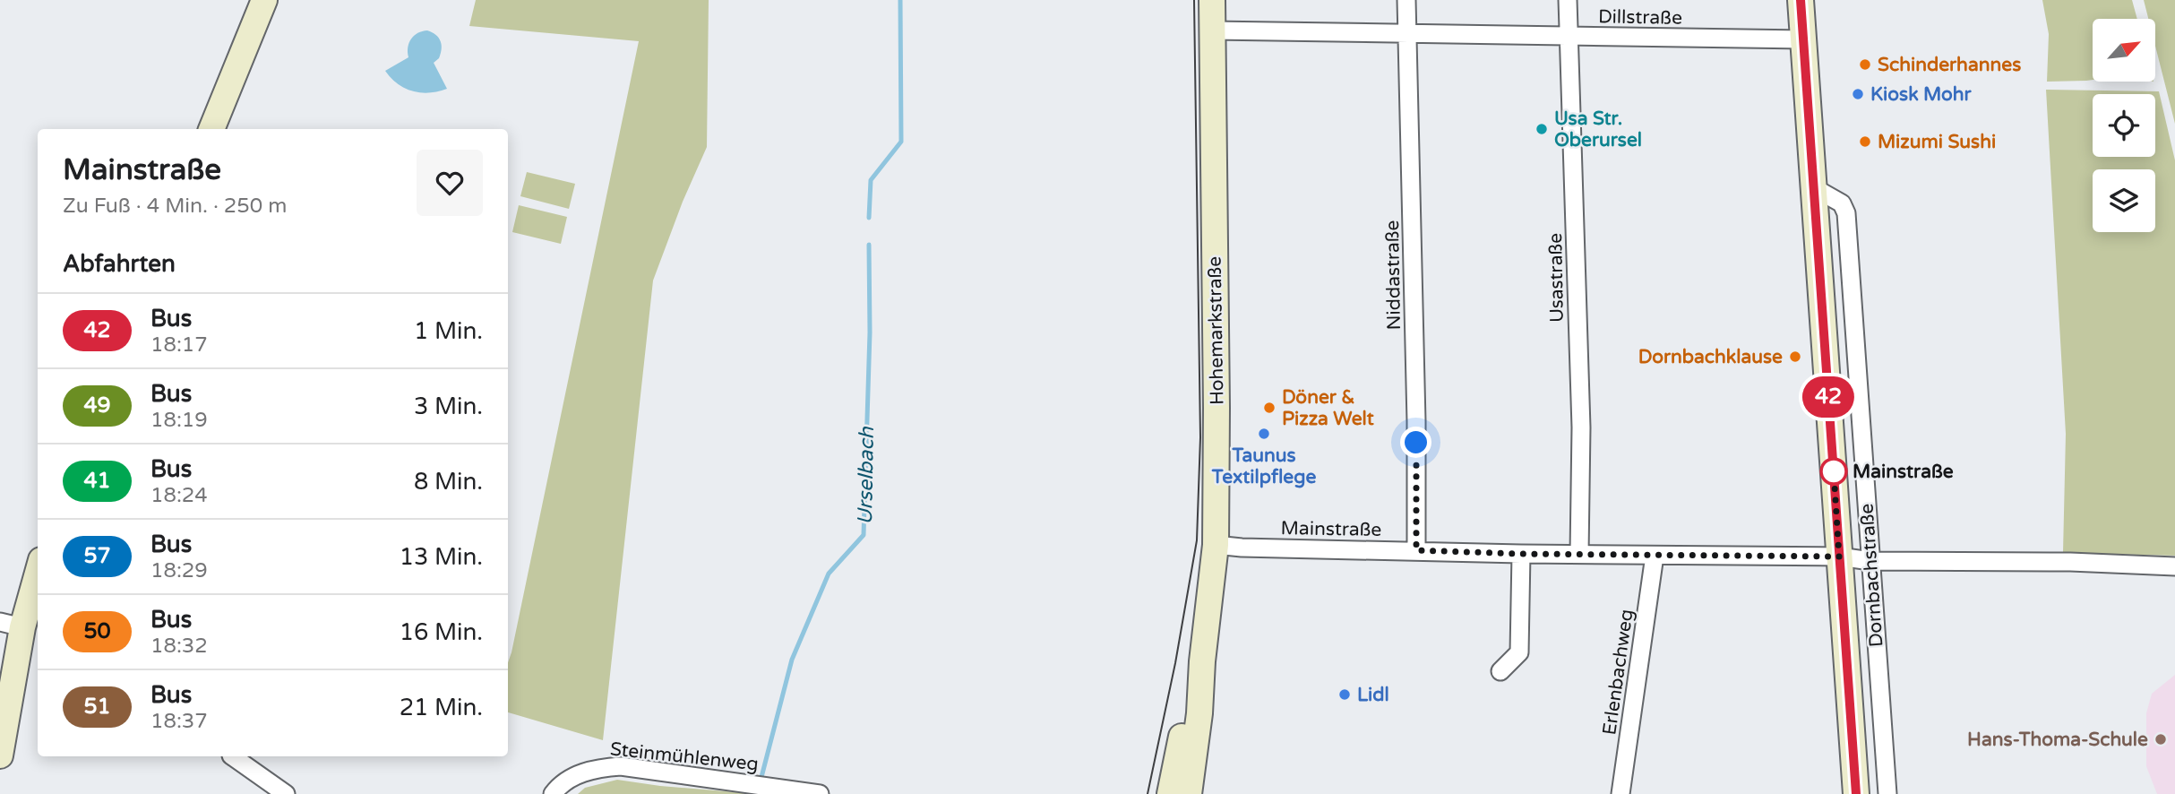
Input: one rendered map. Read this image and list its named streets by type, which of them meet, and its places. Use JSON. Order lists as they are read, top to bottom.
{
  "streets": {
    "street": [
      "Dillstraße",
      "Niddastraße",
      "Usastraße",
      "Hohemarkstraße",
      "Mainstraße",
      "Dornbachstraße",
      "Erlenbachweg",
      "Steinmühlenweg"
    ]
  },
  "crossings": [
    ["Dillstraße", "Niddastraße"],
    ["Dillstraße", "Usastraße"],
    ["Dillstraße", "Hohemarkstraße"],
    ["Dillstraße", "Dornbachstraße"],
    ["Niddastraße", "Mainstraße"],
    ["Usastraße", "Mainstraße"],
    ["Hohemarkstraße", "Mainstraße"],
    ["Mainstraße", "Dornbachstraße"],
    ["Mainstraße", "Erlenbachweg"]
  ],
  "water": ["Urselbach"],
  "places": [
    "Schinderhannes",
    "Kiosk Mohr",
    "Usa Str. Oberursel",
    "Mizumi Sushi",
    "Dornbachklause",
    "Döner & Pizza Welt",
    "Taunus Textilpflege",
    "Mainstraße",
    "Lidl",
    "Hans-Thoma-Schule"
  ],
  "lines": ["bus line 42"],
  "north": "top right",
  "page": {
    "on_map": "42",
    "heading": [
      ["Mainstraße", "Zu Fuß · 4 Min. · 250 m"],
      "Abfahrten"
    ],
    "list": [
      {
        "mark": "42",
        "name": "Bus",
        "note": "18:17",
        "value": "1 Min."
      },
      {
        "mark": "49",
        "name": "Bus",
        "note": "18:19",
        "value": "3 Min."
      },
      {
        "mark": "41",
        "name": "Bus",
        "note": "18:24",
        "value": "8 Min."
      },
      {
        "mark": "57",
        "name": "Bus",
        "note": "18:29",
        "value": "13 Min."
      },
      {
        "mark": "50",
        "name": "Bus",
        "note": "18:32",
        "value": "16 Min."
      },
      {
        "mark": "51",
        "name": "Bus",
        "note": "18:37",
        "value": "21 Min."
      }
    ]
  }
}
